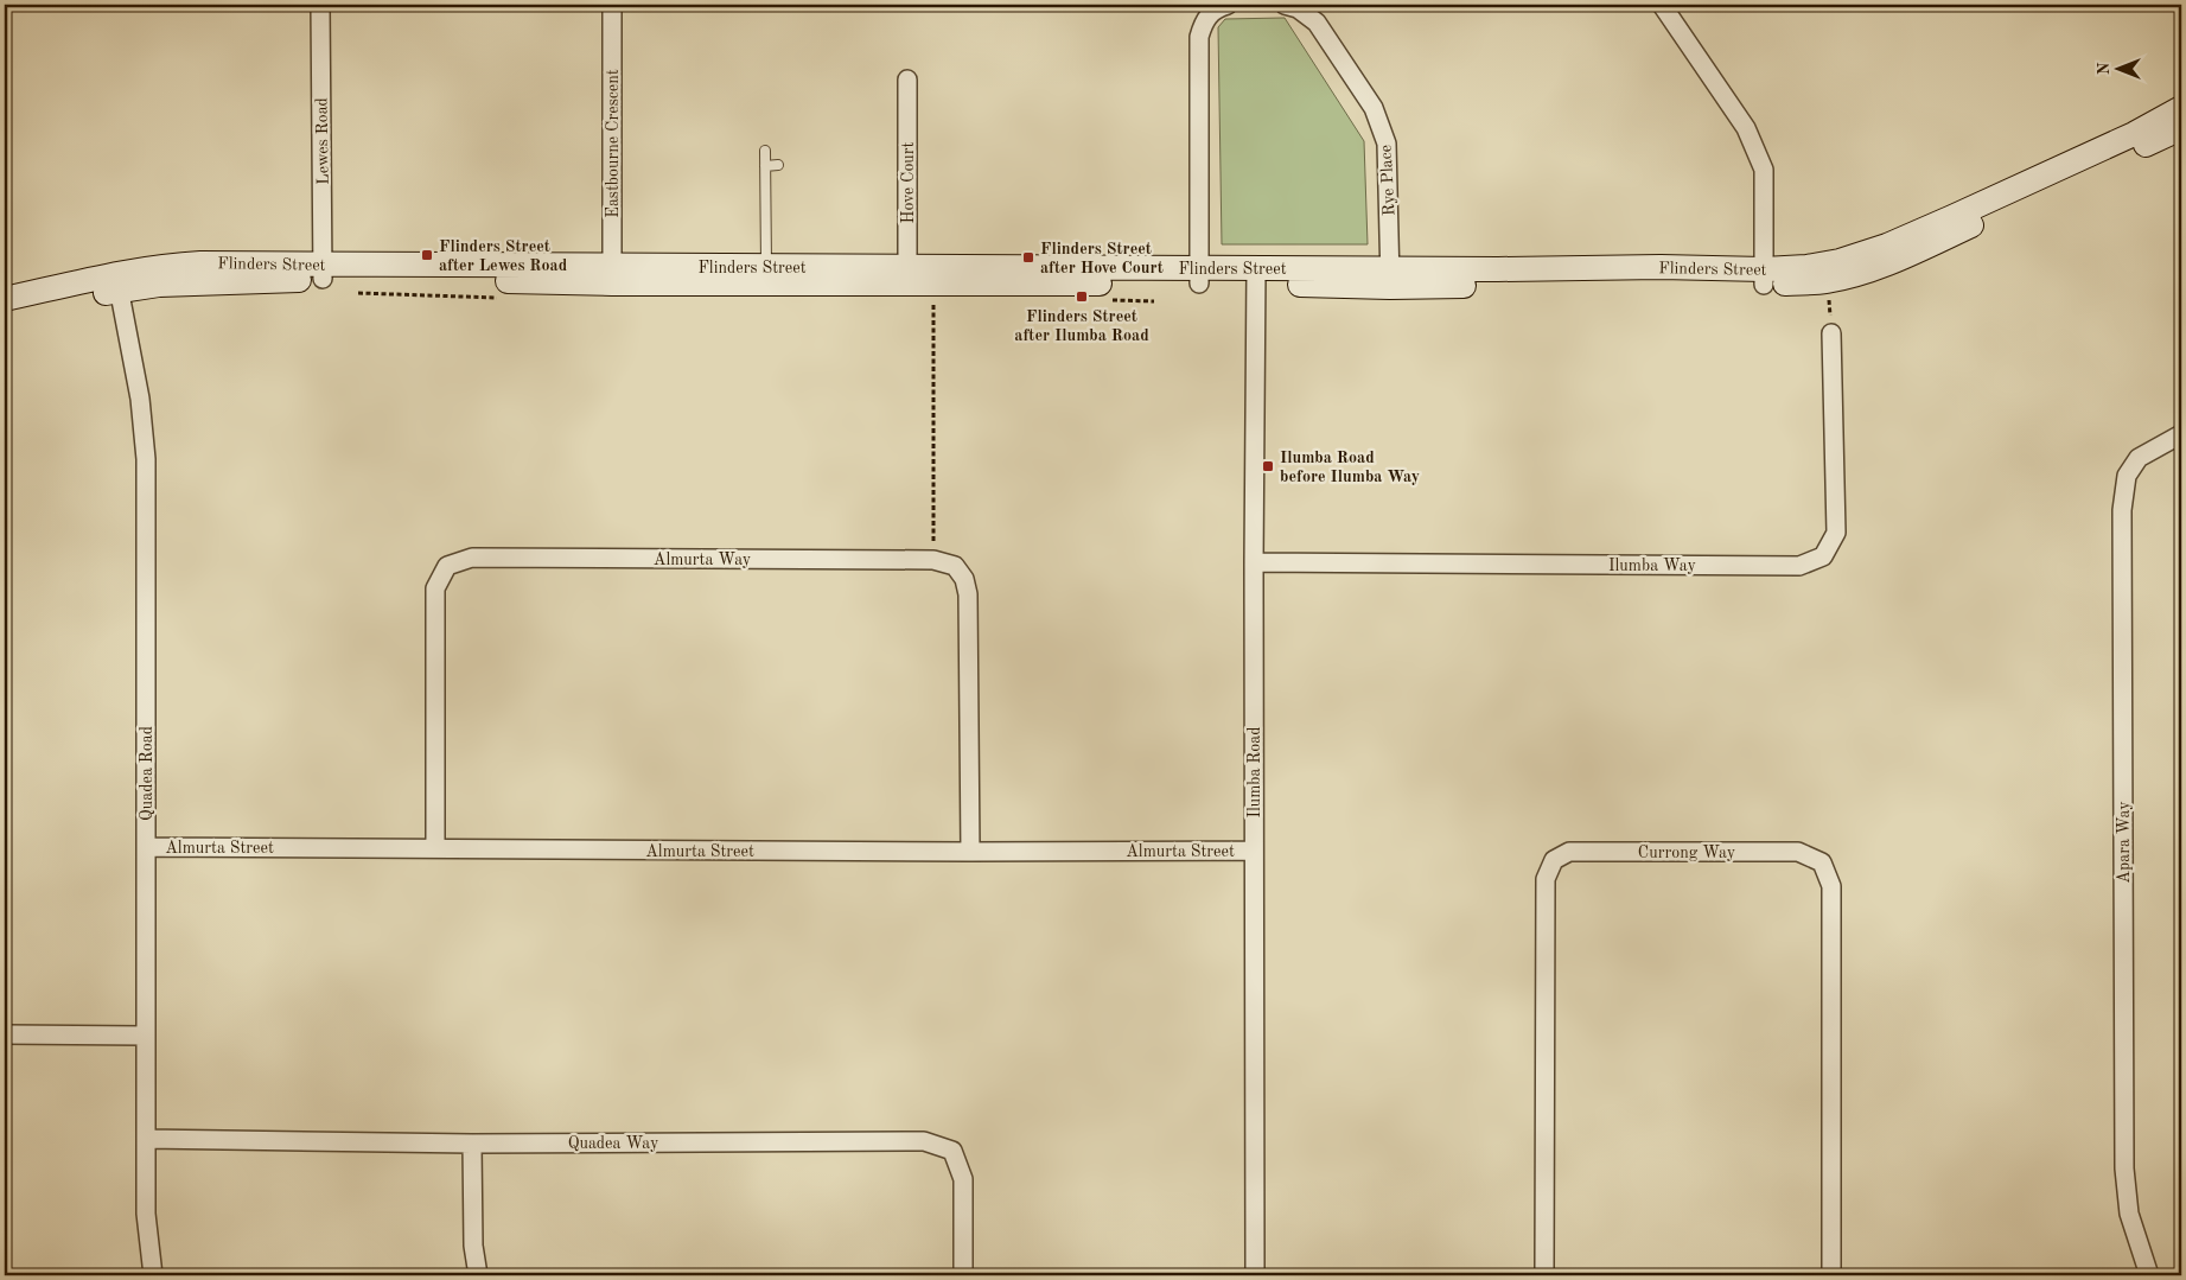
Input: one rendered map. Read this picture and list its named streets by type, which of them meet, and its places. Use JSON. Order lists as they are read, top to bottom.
{
  "streets": {
    "main road": ["Flinders Street"],
    "street": [
      "Lewes Road",
      "Eastbourne Crescent",
      "Rye Place",
      "Hove Court",
      "Almurta Way",
      "Ilumba Way",
      "Ilumba Road",
      "Quadea Road",
      "Apara Way",
      "Almurta Street",
      "Currong Way",
      "Quadea Way"
    ]
  },
  "crossings": [
    ["Lewes Road", "Flinders Street"],
    ["Eastbourne Crescent", "Flinders Street"],
    ["Rye Place", "Flinders Street"],
    ["Hove Court", "Flinders Street"],
    ["Flinders Street", "Ilumba Road"],
    ["Flinders Street", "Quadea Road"],
    ["Almurta Way", "Almurta Street"],
    ["Ilumba Way", "Ilumba Road"],
    ["Ilumba Road", "Almurta Street"],
    ["Quadea Road", "Almurta Street"],
    ["Quadea Road", "Quadea Way"]
  ],
  "places": {
    "transit": [
      "Flinders Street after Lewes Road",
      "Flinders Street after Hove Court",
      "Flinders Street after Ilumba Road",
      "Ilumba Road before Ilumba Way"
    ]
  },
  "north": "left"
}
